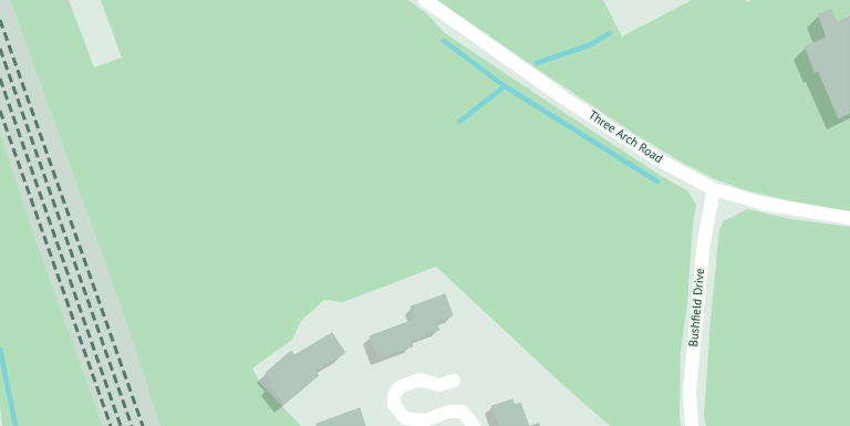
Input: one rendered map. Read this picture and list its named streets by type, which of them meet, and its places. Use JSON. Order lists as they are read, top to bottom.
{
  "streets": {
    "street": ["Three Arch Road", "Bushfield Drive"]
  },
  "crossings": [
    ["Three Arch Road", "Bushfield Drive"]
  ]
}
